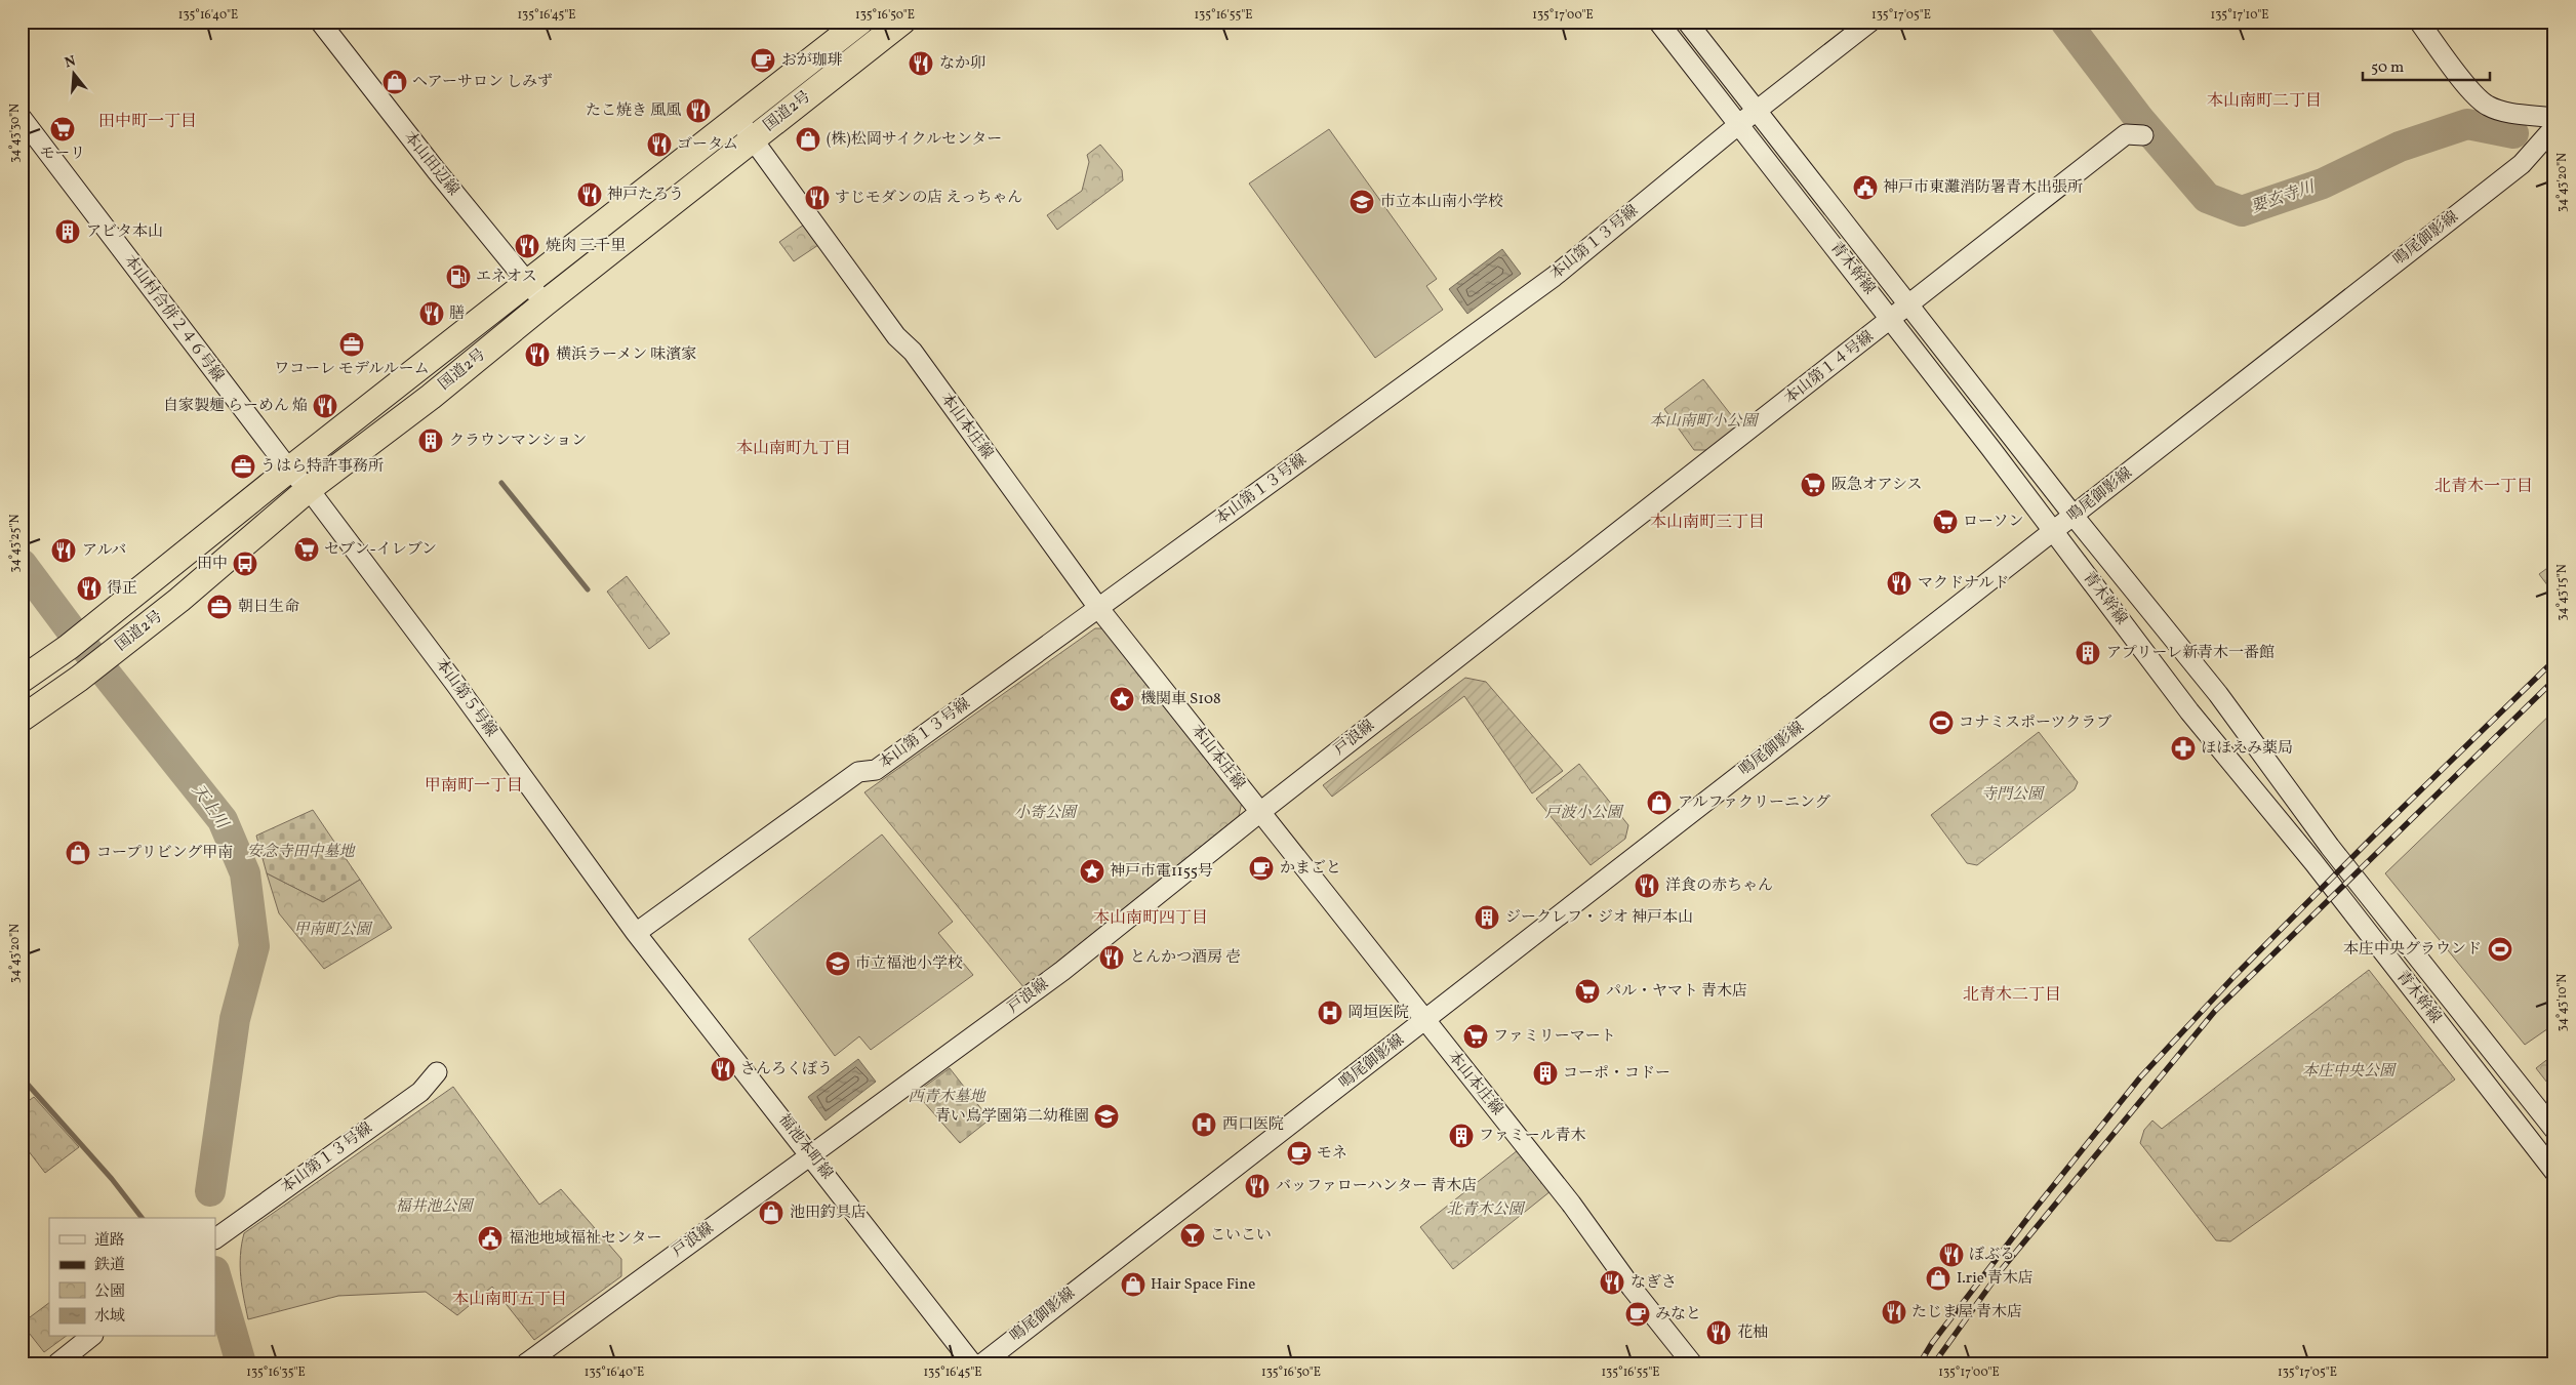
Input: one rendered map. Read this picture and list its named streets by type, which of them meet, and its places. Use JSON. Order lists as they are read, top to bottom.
{
  "streets": {
    "highway": ["国道2号"],
    "street": [
      "本山田辺線",
      "鳴尾御影線",
      "本山第１３号線",
      "青木幹線",
      "本山村合併２４６号線",
      "本山第１４号線",
      "本山本庄線",
      "本山第５号線",
      "戸浪線",
      "福池本町線"
    ]
  },
  "crossings": [
    ["国道2号", "本山田辺線"],
    ["国道2号", "本山村合併２４６号線"],
    ["国道2号", "本山本庄線"],
    ["国道2号", "本山第５号線"],
    ["鳴尾御影線", "青木幹線"],
    ["鳴尾御影線", "本山本庄線"],
    ["本山第１３号線", "青木幹線"],
    ["本山第１３号線", "本山本庄線"],
    ["本山第１３号線", "本山第５号線"],
    ["本山第１３号線", "福池本町線"],
    ["青木幹線", "本山第１４号線"],
    ["本山村合併２４６号線", "本山第５号線"],
    ["本山第１４号線", "戸浪線"],
    ["本山本庄線", "戸浪線"],
    ["本山第５号線", "福池本町線"],
    ["戸浪線", "福池本町線"]
  ],
  "districts": [
    "本山南町二丁目",
    "田中町一丁目",
    "本山南町九丁目",
    "北青木一丁目",
    "本山南町三丁目",
    "甲南町一丁目",
    "本山南町四丁目",
    "北青木二丁目",
    "本山南町五丁目"
  ],
  "water": ["要玄寺川", "天上川"],
  "parks": [
    "本山南町小公園",
    "寺門公園",
    "小寄公園",
    "戸波小公園",
    "安念寺田中墓地",
    "甲南町公園",
    "本庄中央公園",
    "西青木墓地",
    "福井池公園",
    "北青木公園"
  ],
  "places": {
    "cafe": [
      "おが珈琲",
      "かまごと",
      "モネ",
      "みなと"
    ],
    "restaurant": [
      "なか卯",
      "たこ焼き 風風",
      "ゴータム",
      "神戸たろう",
      "すじモダンの店 えっちゃん",
      "焼肉 三千里",
      "膳",
      "横浜ラーメン 味濱家",
      "自家製麺 らーめん 焔",
      "アルバ",
      "マクドナルド",
      "得正",
      "洋食の赤ちゃん",
      "とんかつ酒房 壱",
      "さんろくぼう",
      "バッファローハンター 青木店",
      "ぼぶる",
      "なぎさ",
      "たじま屋 青木店",
      "花柚"
    ],
    "shop": [
      "ヘアーサロン しみず",
      "(株)松岡サイクルセンター",
      "アルファクリーニング",
      "コープリビング甲南",
      "池田釣具店",
      "I.rie 青木店",
      "Hair Space Fine"
    ],
    "supermarket": [
      "モーリ",
      "阪急オアシス",
      "ローソン",
      "セブン-イレブン",
      "パル・ヤマト 青木店",
      "ファミリーマート"
    ],
    "public building": ["神戸市東灘消防署青木出張所", "福池地域福祉センター"],
    "school or university": ["市立本山南小学校", "市立福池小学校", "青い鳥学園第二幼稚園"],
    "building": [
      "アビタ本山",
      "クラウンマンション",
      "アプリーレ新青木一番館",
      "ジークレフ・ジオ 神戸本山",
      "コーポ・コドー",
      "ファミール青木"
    ],
    "fuel station": ["エネオス"],
    "office": ["ワコーレ モデルルーム", "うはら特許事務所", "朝日生命"],
    "bus stop": ["田中"],
    "place": ["機関車 S108", "神戸市電1155号"],
    "sports": ["コナミスポーツクラブ", "本庄中央グラウンド"],
    "pharmacy": ["ほほえみ薬局"],
    "hospital": ["岡垣医院", "西口医院"],
    "bar": ["こいこい"]
  },
  "legend": [
    "道路",
    "鉄道",
    "公園",
    "水域"
  ],
  "scale_bar": "50 m",
  "north": "top",
  "coordinates": [
    "135°16'40\"E",
    "135°16'45\"E",
    "135°16'50\"E",
    "135°16'55\"E",
    "135°17'00\"E",
    "135°17'05\"E",
    "135°17'10\"E",
    "34°43'30\"N",
    "34°43'20\"N",
    "34°43'25\"N",
    "34°43'15\"N",
    "34°43'10\"N",
    "135°16'35\"E"
  ]
}
